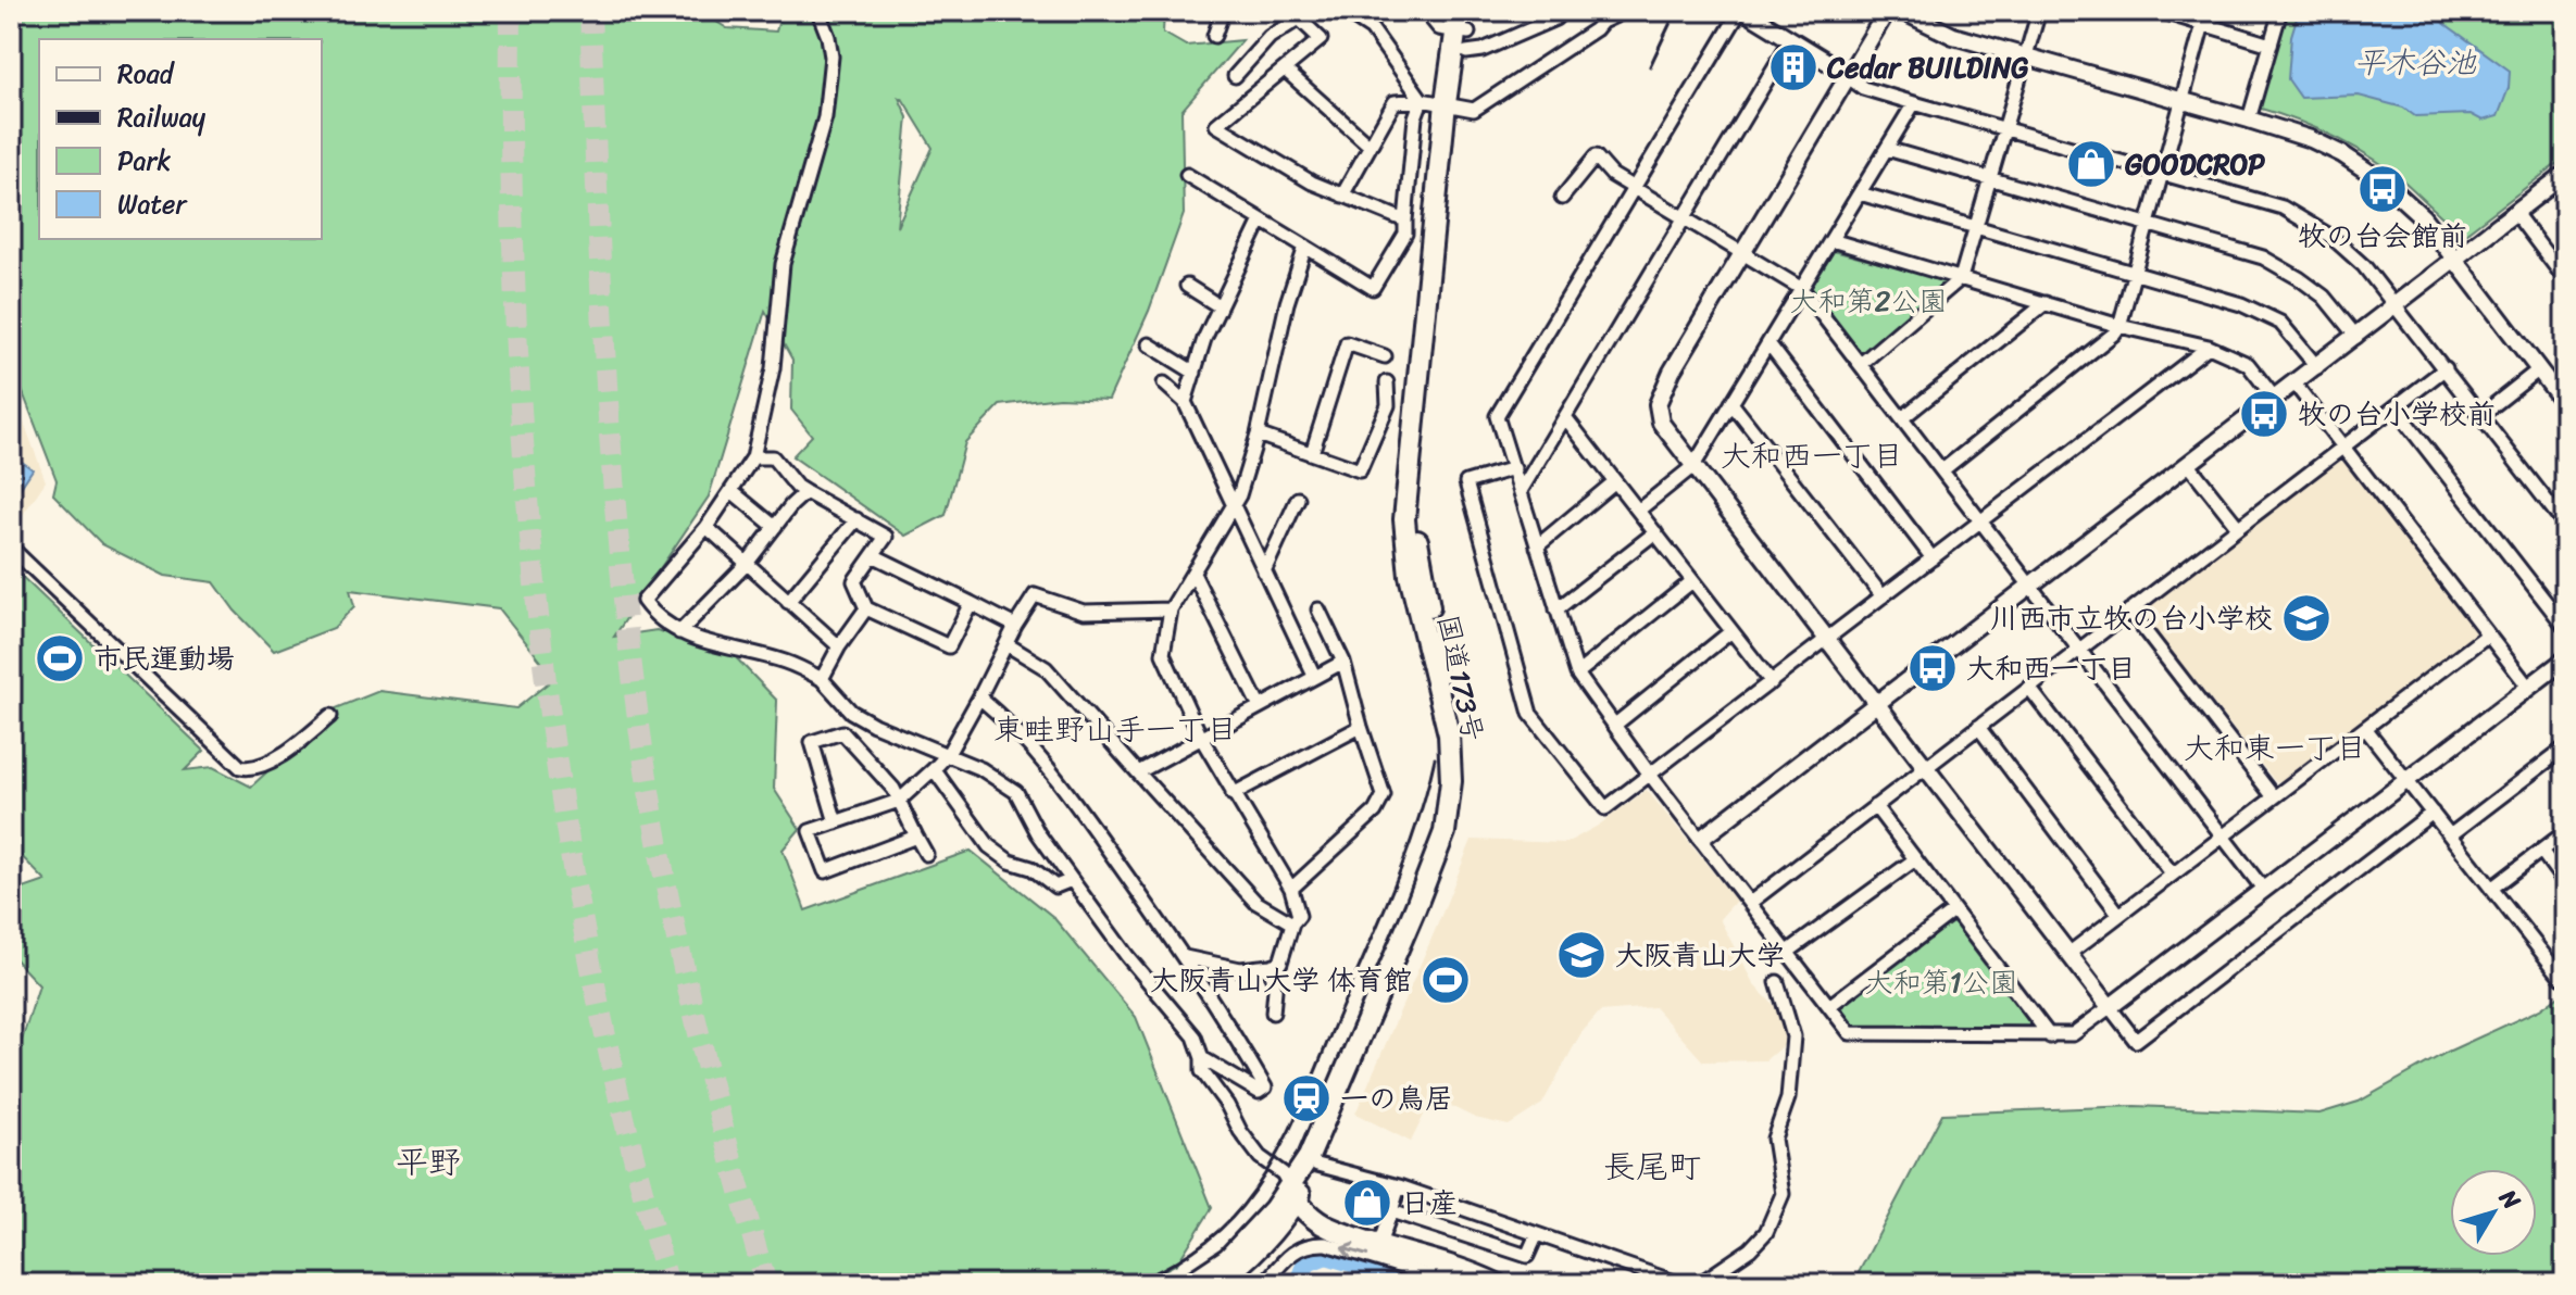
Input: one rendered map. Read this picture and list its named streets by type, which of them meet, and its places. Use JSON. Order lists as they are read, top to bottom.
{
  "streets": {
    "highway": ["国道173号"]
  },
  "districts": [
    "大和西一丁目",
    "東畦野山手一丁目",
    "大和東一丁目",
    "平野",
    "長尾町"
  ],
  "water": ["平木谷池"],
  "parks": ["大和第2公園", "大和第1公園"],
  "places": {
    "building": ["Cedar BUILDING"],
    "shop": ["GOODCROP", "日産"],
    "bus stop": ["牧の台会館前", "牧の台小学校前", "大和西一丁目"],
    "school or university": ["川西市立牧の台小学校", "大阪青山大学"],
    "sports": ["市民運動場", "大阪青山大学 体育館"],
    "station": ["一の鳥居"]
  },
  "legend": [
    "Road",
    "Railway",
    "Park",
    "Water"
  ],
  "north": "top right"
}
